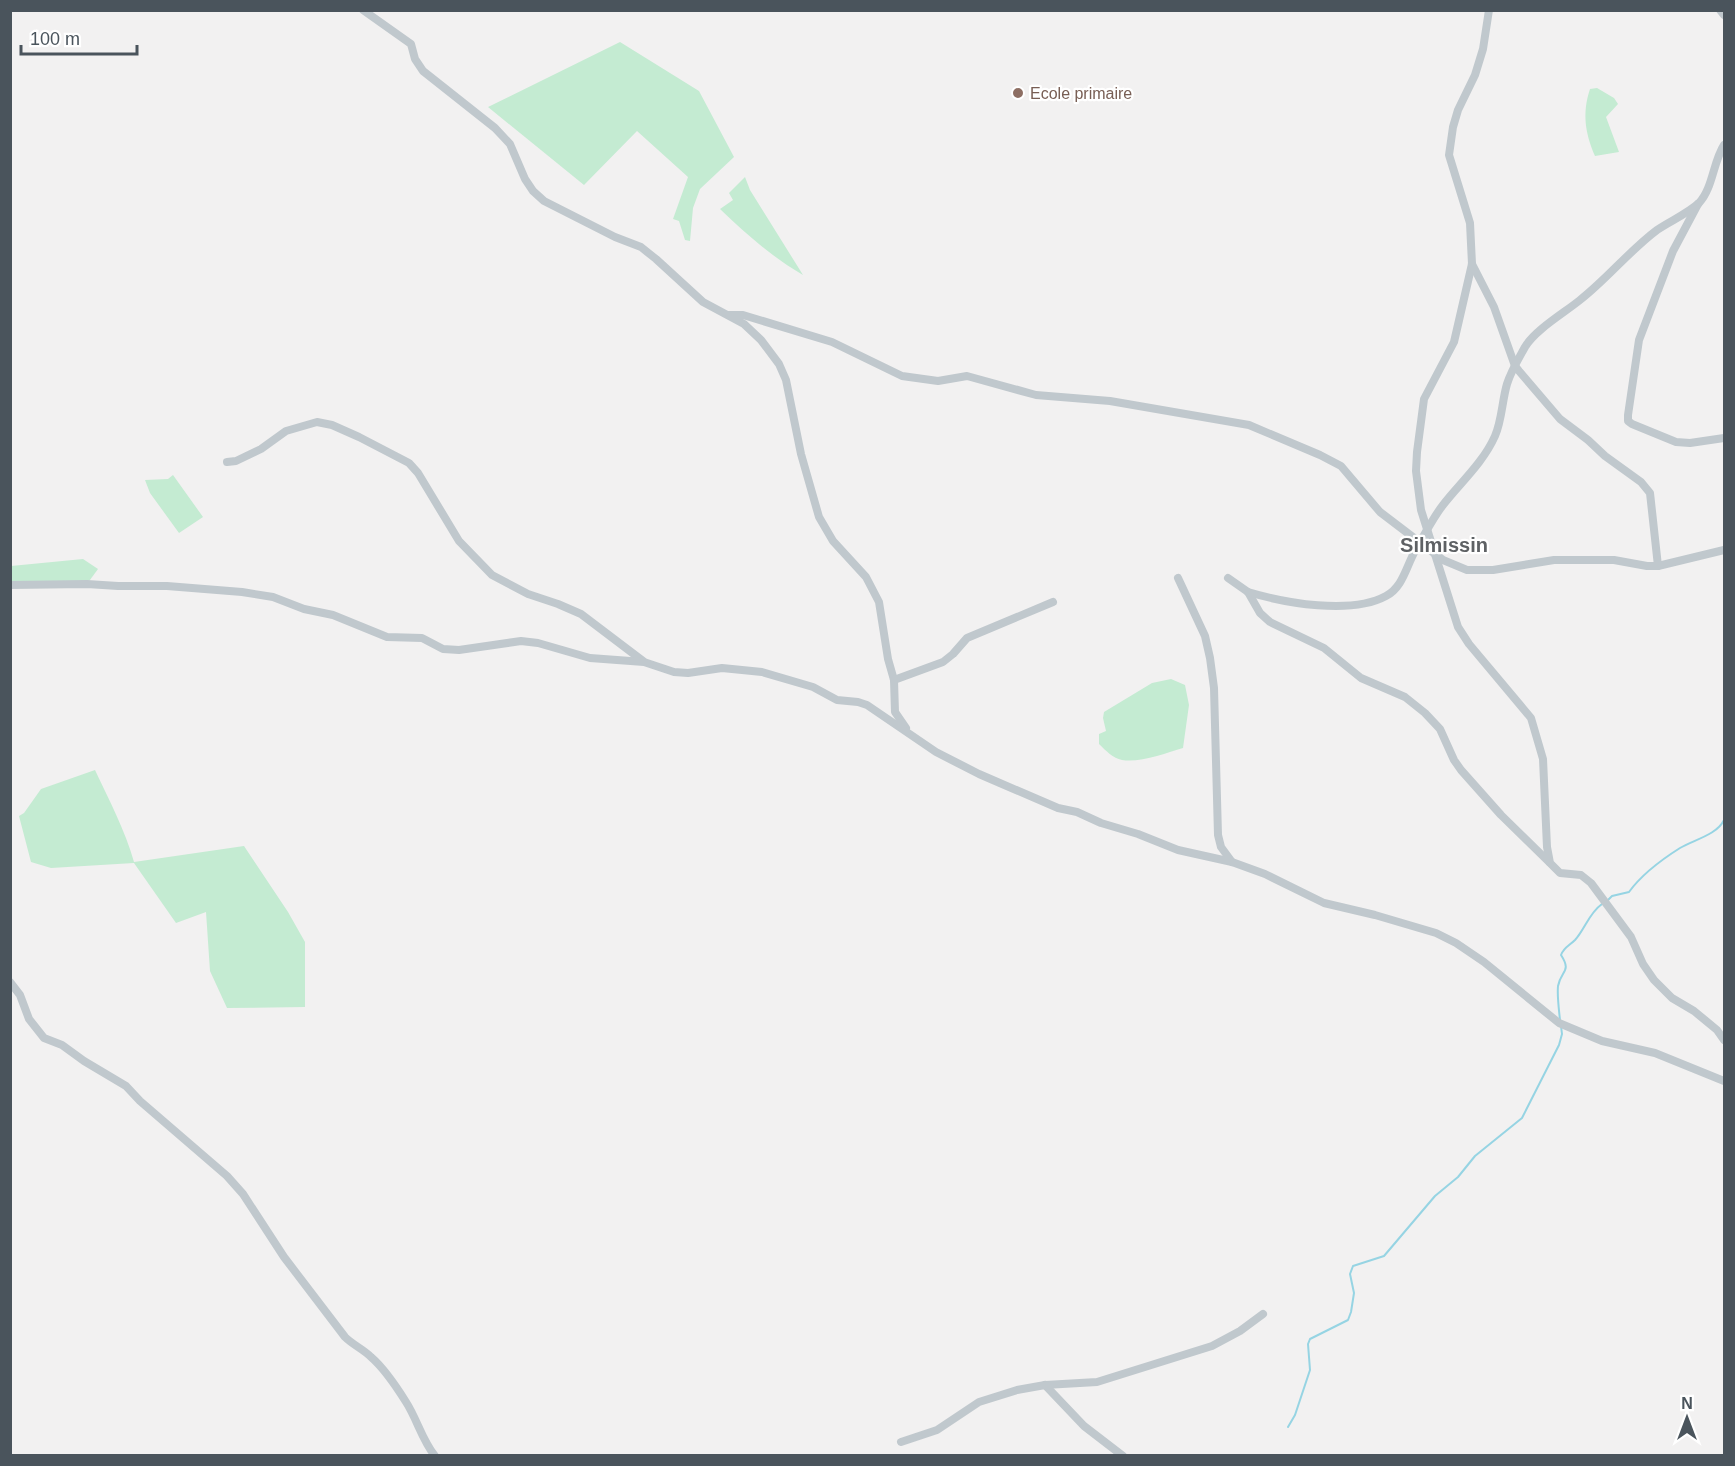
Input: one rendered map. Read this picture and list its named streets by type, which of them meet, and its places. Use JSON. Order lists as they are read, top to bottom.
{
  "districts": ["Silmissin"],
  "places": ["Ecole primaire"],
  "scale_bar": "100 m",
  "north": "top"
}
